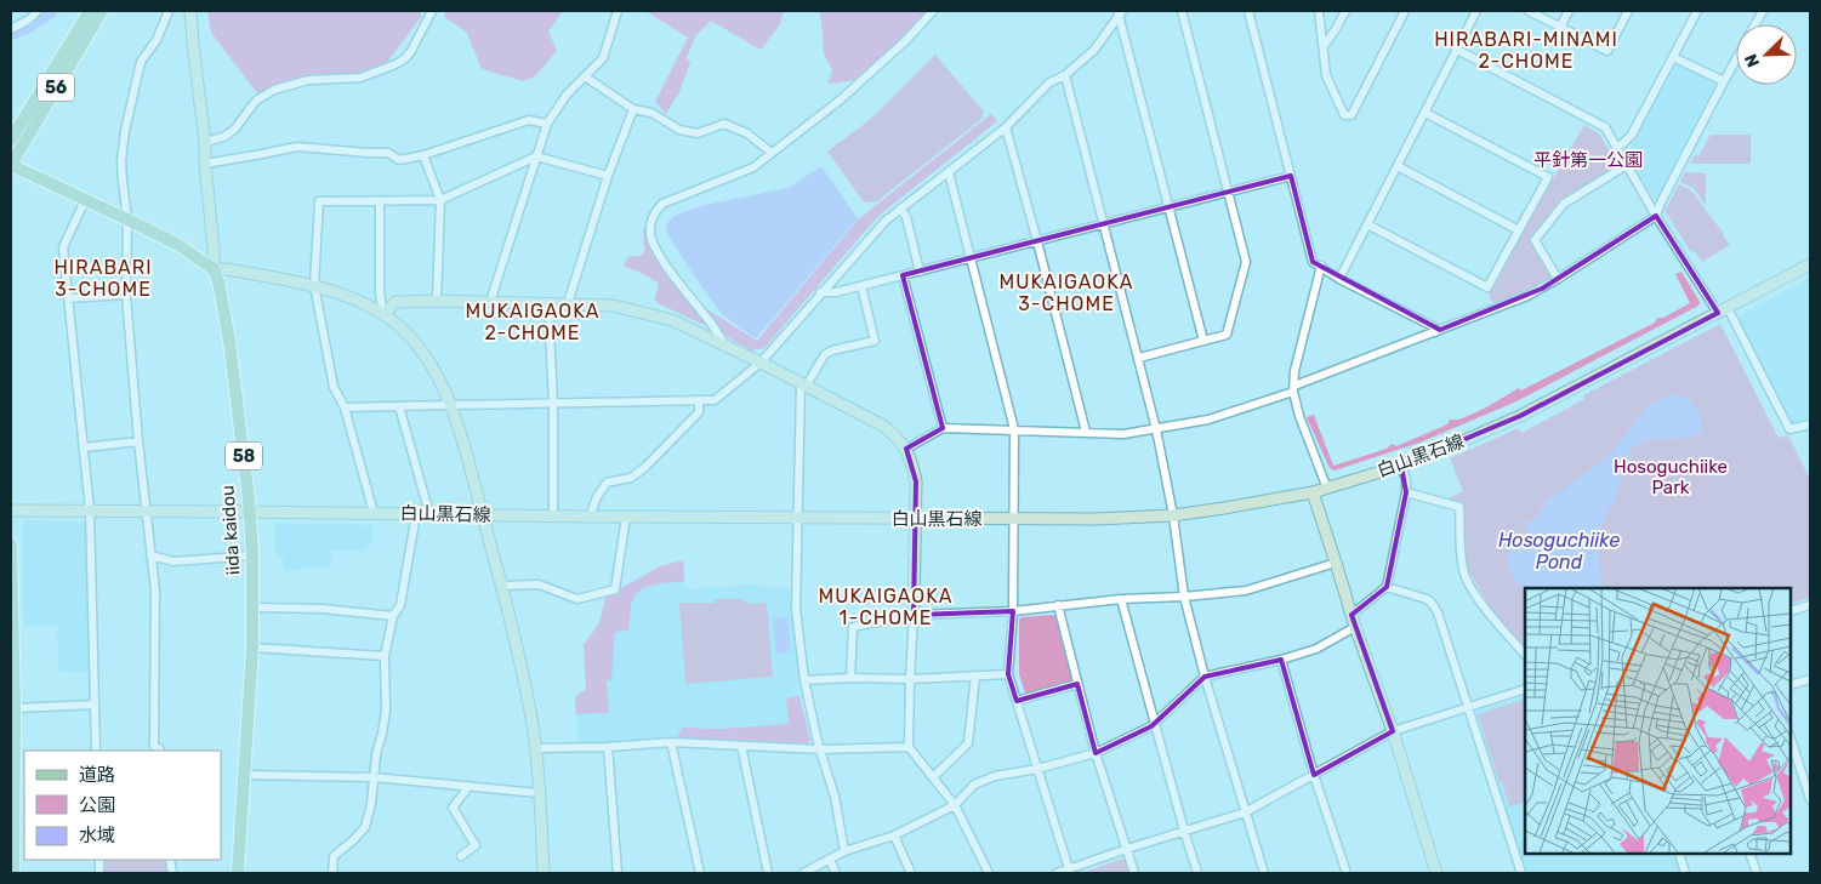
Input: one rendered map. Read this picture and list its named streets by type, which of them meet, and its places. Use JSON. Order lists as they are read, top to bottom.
{
  "streets": {
    "main road": ["56", "58", "iida kaidou"],
    "street": ["白山黒石線"]
  },
  "crossings": [
    ["白山黒石線", "iida kaidou"]
  ],
  "districts": [
    "HIRABARI-MINAMI 2-CHOME",
    "HIRABARI 3-CHOME",
    "MUKAIGAOKA 3-CHOME",
    "MUKAIGAOKA 2-CHOME",
    "MUKAIGAOKA 1-CHOME"
  ],
  "water": ["Hosoguchiike Pond"],
  "parks": ["平針第一公園", "Hosoguchiike Park"],
  "legend": ["道路", "公園", "水域"],
  "north": "bottom left"
}
